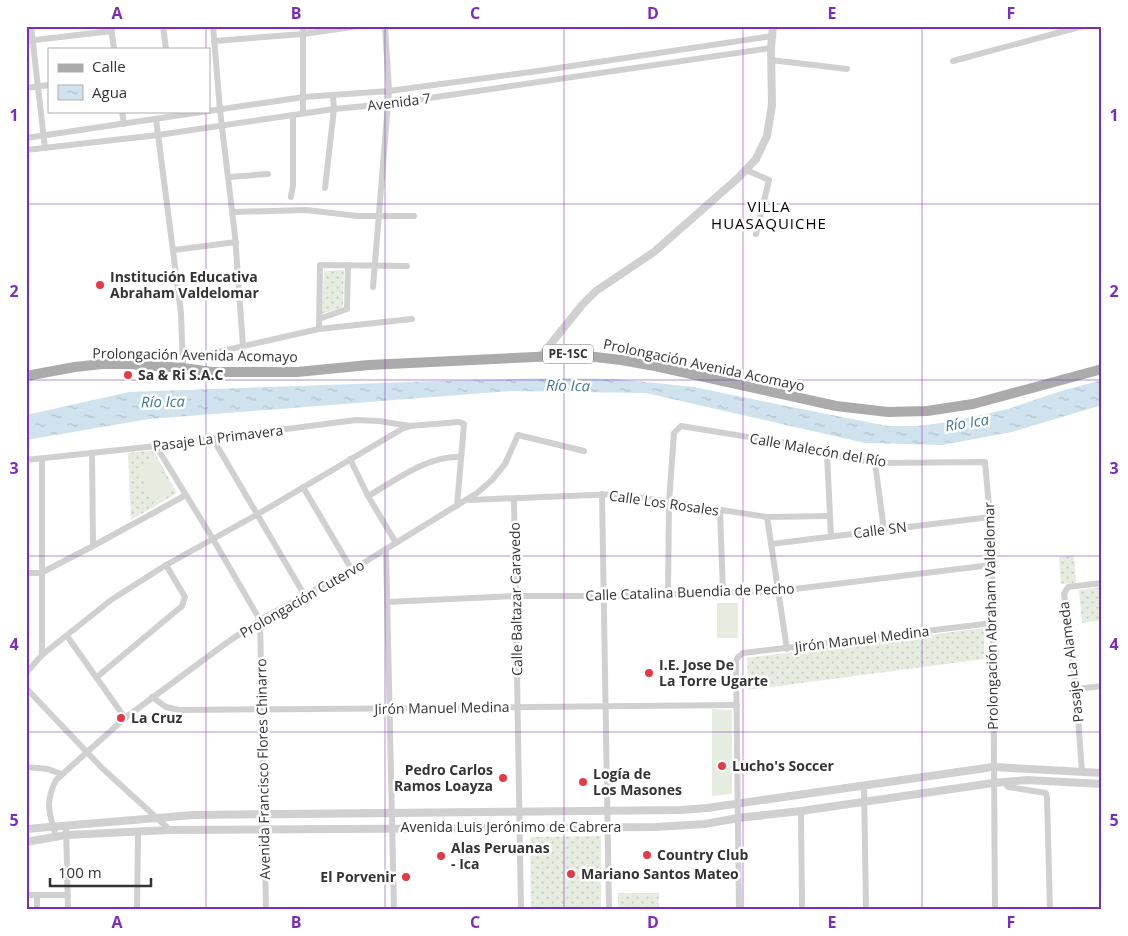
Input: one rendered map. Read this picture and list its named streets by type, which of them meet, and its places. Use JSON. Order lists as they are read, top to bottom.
{
  "streets": {
    "main road": ["PE-1SC", "Prolongación Avenida Acomayo"],
    "street": [
      "Avenida 7",
      "Pasaje La Primavera",
      "Calle Malecón del Río",
      "Calle Los Rosales",
      "Calle SN",
      "Calle Catalina Buendia de Pecho",
      "Prolongación Cutervo",
      "Calle Baltazar Caravedo",
      "Prolongación Abraham Valdelomar",
      "Jirón Manuel Medina",
      "Pasaje La Alameda",
      "Avenida Francisco Flores Chinarro",
      "Avenida Luis Jerónimo de Cabrera"
    ]
  },
  "crossings": [
    ["Pasaje La Primavera", "Avenida Francisco Flores Chinarro"],
    ["Calle Malecón del Río", "Calle Los Rosales"],
    ["Calle Malecón del Río", "Prolongación Abraham Valdelomar"],
    ["Calle Los Rosales", "Prolongación Cutervo"],
    ["Calle Los Rosales", "Calle Baltazar Caravedo"],
    ["Calle SN", "Prolongación Abraham Valdelomar"],
    ["Calle Catalina Buendia de Pecho", "Calle Baltazar Caravedo"],
    ["Calle Catalina Buendia de Pecho", "Prolongación Abraham Valdelomar"],
    ["Prolongación Cutervo", "Jirón Manuel Medina"],
    ["Prolongación Cutervo", "Avenida Francisco Flores Chinarro"],
    ["Prolongación Cutervo", "Avenida Luis Jerónimo de Cabrera"],
    ["Calle Baltazar Caravedo", "Jirón Manuel Medina"],
    ["Calle Baltazar Caravedo", "Avenida Luis Jerónimo de Cabrera"],
    ["Prolongación Abraham Valdelomar", "Jirón Manuel Medina"],
    ["Prolongación Abraham Valdelomar", "Avenida Luis Jerónimo de Cabrera"],
    ["Jirón Manuel Medina", "Avenida Francisco Flores Chinarro"],
    ["Pasaje La Alameda", "Avenida Luis Jerónimo de Cabrera"],
    ["Avenida Francisco Flores Chinarro", "Avenida Luis Jerónimo de Cabrera"]
  ],
  "districts": ["VILLA HUASAQUICHE"],
  "water": ["Río Ica"],
  "places": [
    "Institución Educativa Abraham Valdelomar",
    "Sa & Ri S.A.C",
    "I.E. Jose De La Torre Ugarte",
    "La Cruz",
    "Lucho's Soccer",
    "Pedro Carlos Ramos Loayza",
    "Logía de Los Masones",
    "Country Club",
    "Alas Peruanas - Ica",
    "Mariano Santos Mateo",
    "El Porvenir"
  ],
  "legend": ["Calle", "Agua"],
  "scale_bar": "100 m",
  "grid": {
    "columns": [
      "A",
      "B",
      "C",
      "D",
      "E",
      "F"
    ],
    "rows": [
      "1",
      "2",
      "3",
      "4",
      "5"
    ]
  }
}
